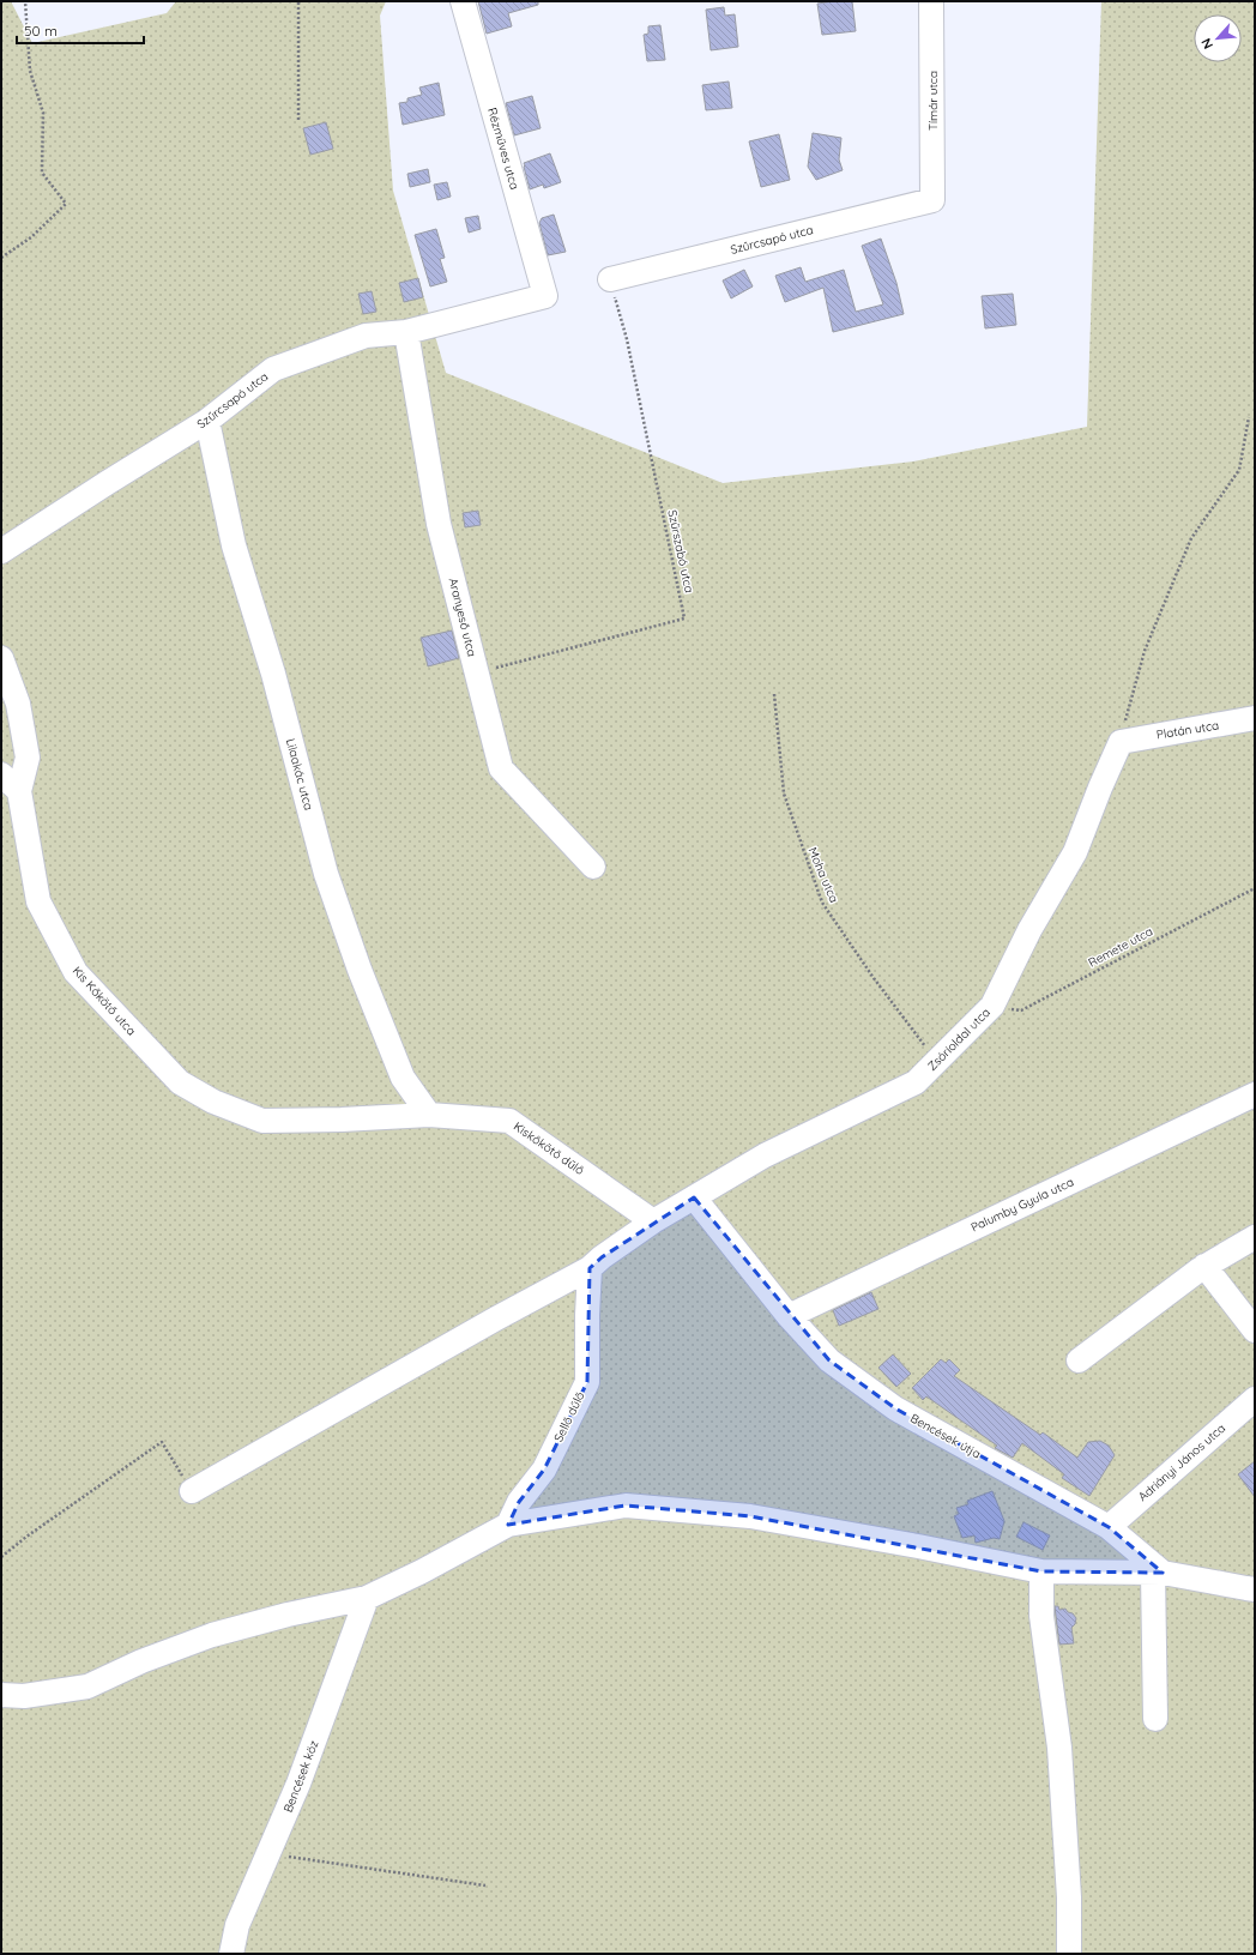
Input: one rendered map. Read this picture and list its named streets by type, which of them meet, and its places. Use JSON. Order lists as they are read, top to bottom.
{
  "streets": {
    "street": [
      "Tímár utca",
      "Rézműves utca",
      "Szűrcsapó utca",
      "Aranyeső utca",
      "Platán utca",
      "Lilaakác utca",
      "Kis Kőkötő utca",
      "Zsórioldal utca",
      "Kiskőkötő dűlő",
      "Palumby Gyula utca",
      "Sellő dűlő",
      "Bencések útja",
      "Adriányi János utca",
      "Bencések köz"
    ],
    "path": ["Szűrszabó utca", "Moha utca", "Remete utca"]
  },
  "crossings": [
    ["Tímár utca", "Szűrcsapó utca"],
    ["Rézműves utca", "Szűrcsapó utca"],
    ["Szűrcsapó utca", "Szűrszabó utca"],
    ["Szűrcsapó utca", "Aranyeső utca"],
    ["Szűrcsapó utca", "Lilaakác utca"],
    ["Szűrszabó utca", "Aranyeső utca"],
    ["Platán utca", "Zsórioldal utca"],
    ["Lilaakác utca", "Kis Kőkötő utca"],
    ["Lilaakác utca", "Kiskőkötő dűlő"],
    ["Moha utca", "Zsórioldal utca"],
    ["Remete utca", "Zsórioldal utca"],
    ["Kis Kőkötő utca", "Kiskőkötő dűlő"],
    ["Zsórioldal utca", "Kiskőkötő dűlő"],
    ["Zsórioldal utca", "Sellő dűlő"],
    ["Zsórioldal utca", "Bencések útja"],
    ["Palumby Gyula utca", "Bencések útja"],
    ["Bencések útja", "Adriányi János utca"]
  ],
  "scale_bar": "50 m",
  "north": "bottom left"
}
